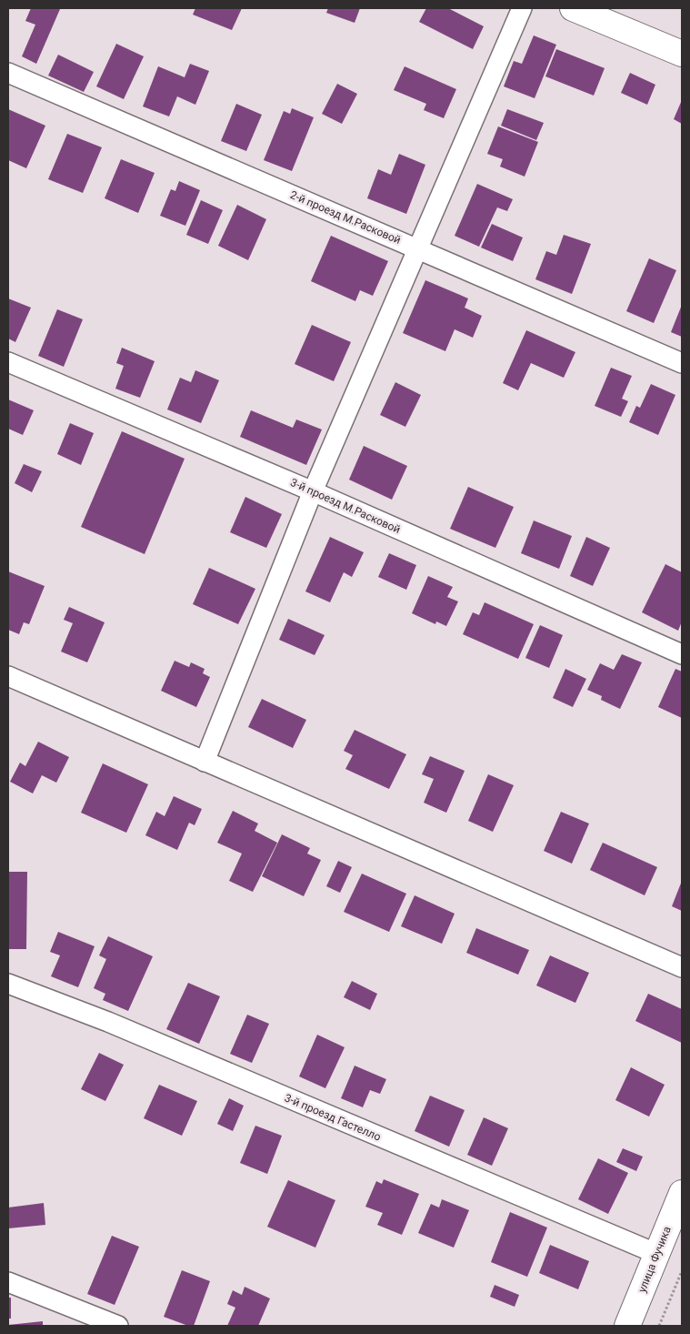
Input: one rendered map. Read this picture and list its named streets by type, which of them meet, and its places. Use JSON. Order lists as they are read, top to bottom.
{
  "streets": {
    "street": [
      "2-й проезд М.Расковой",
      "3-й проезд М.Расковой",
      "3-й проезд Гастелло",
      "улица Фучика"
    ]
  },
  "crossings": [
    ["3-й проезд Гастелло", "улица Фучика"]
  ]
}
